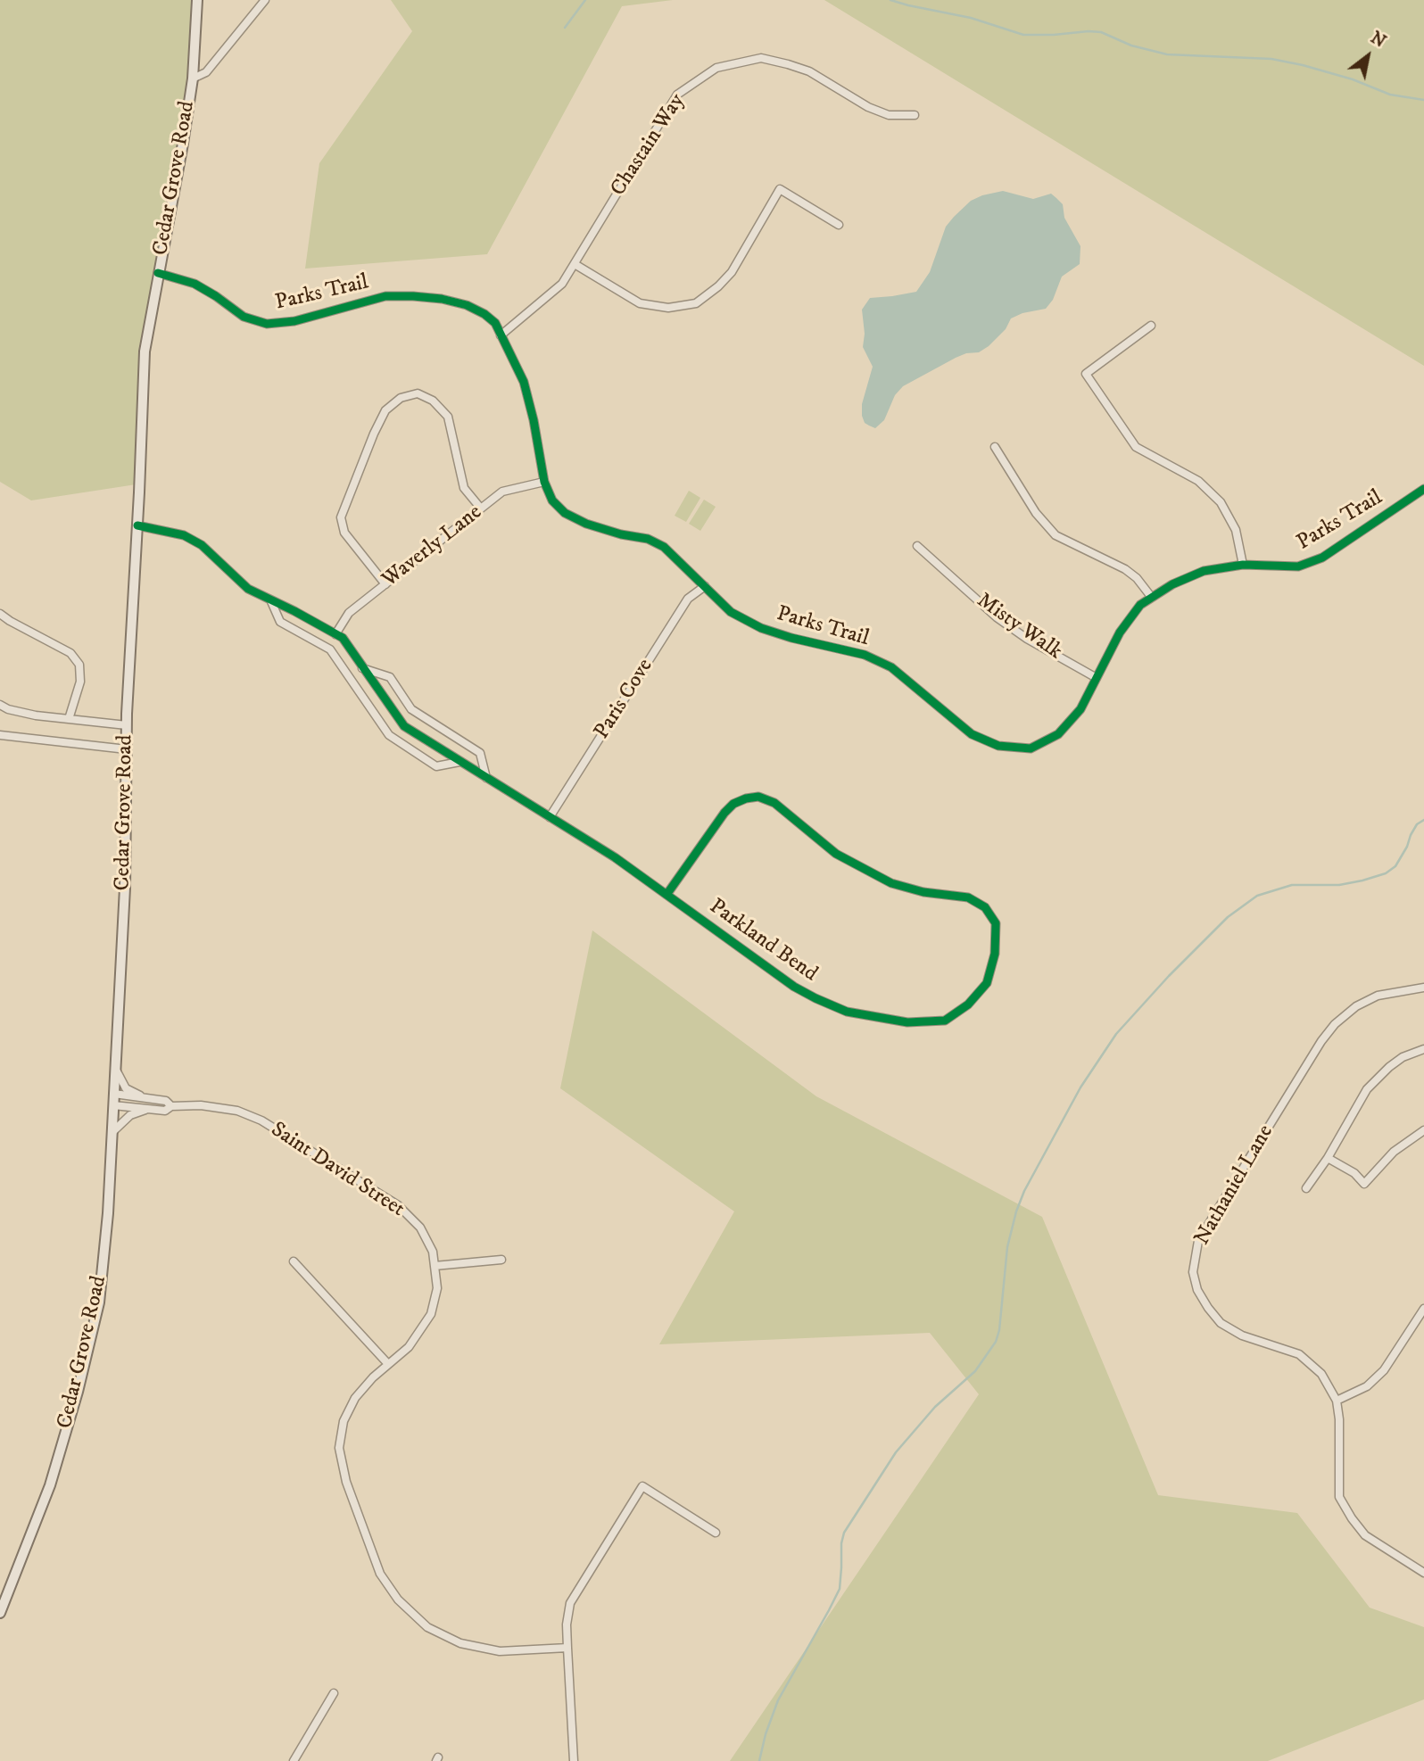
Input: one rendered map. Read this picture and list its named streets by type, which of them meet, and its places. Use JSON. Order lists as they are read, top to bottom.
{
  "streets": {
    "main road": ["Cedar Grove Road"],
    "street": [
      "Chastain Way",
      "Parks Trail",
      "Waverly Lane",
      "Misty Walk",
      "Paris Cove",
      "Parkland Bend",
      "Saint David Street",
      "Nathaniel Lane"
    ]
  },
  "crossings": [
    ["Chastain Way", "Parks Trail"],
    ["Cedar Grove Road", "Parks Trail"],
    ["Cedar Grove Road", "Parkland Bend"],
    ["Cedar Grove Road", "Saint David Street"],
    ["Parks Trail", "Waverly Lane"],
    ["Parks Trail", "Misty Walk"],
    ["Parks Trail", "Paris Cove"],
    ["Waverly Lane", "Parkland Bend"],
    ["Paris Cove", "Parkland Bend"]
  ],
  "north": "top right"
}
